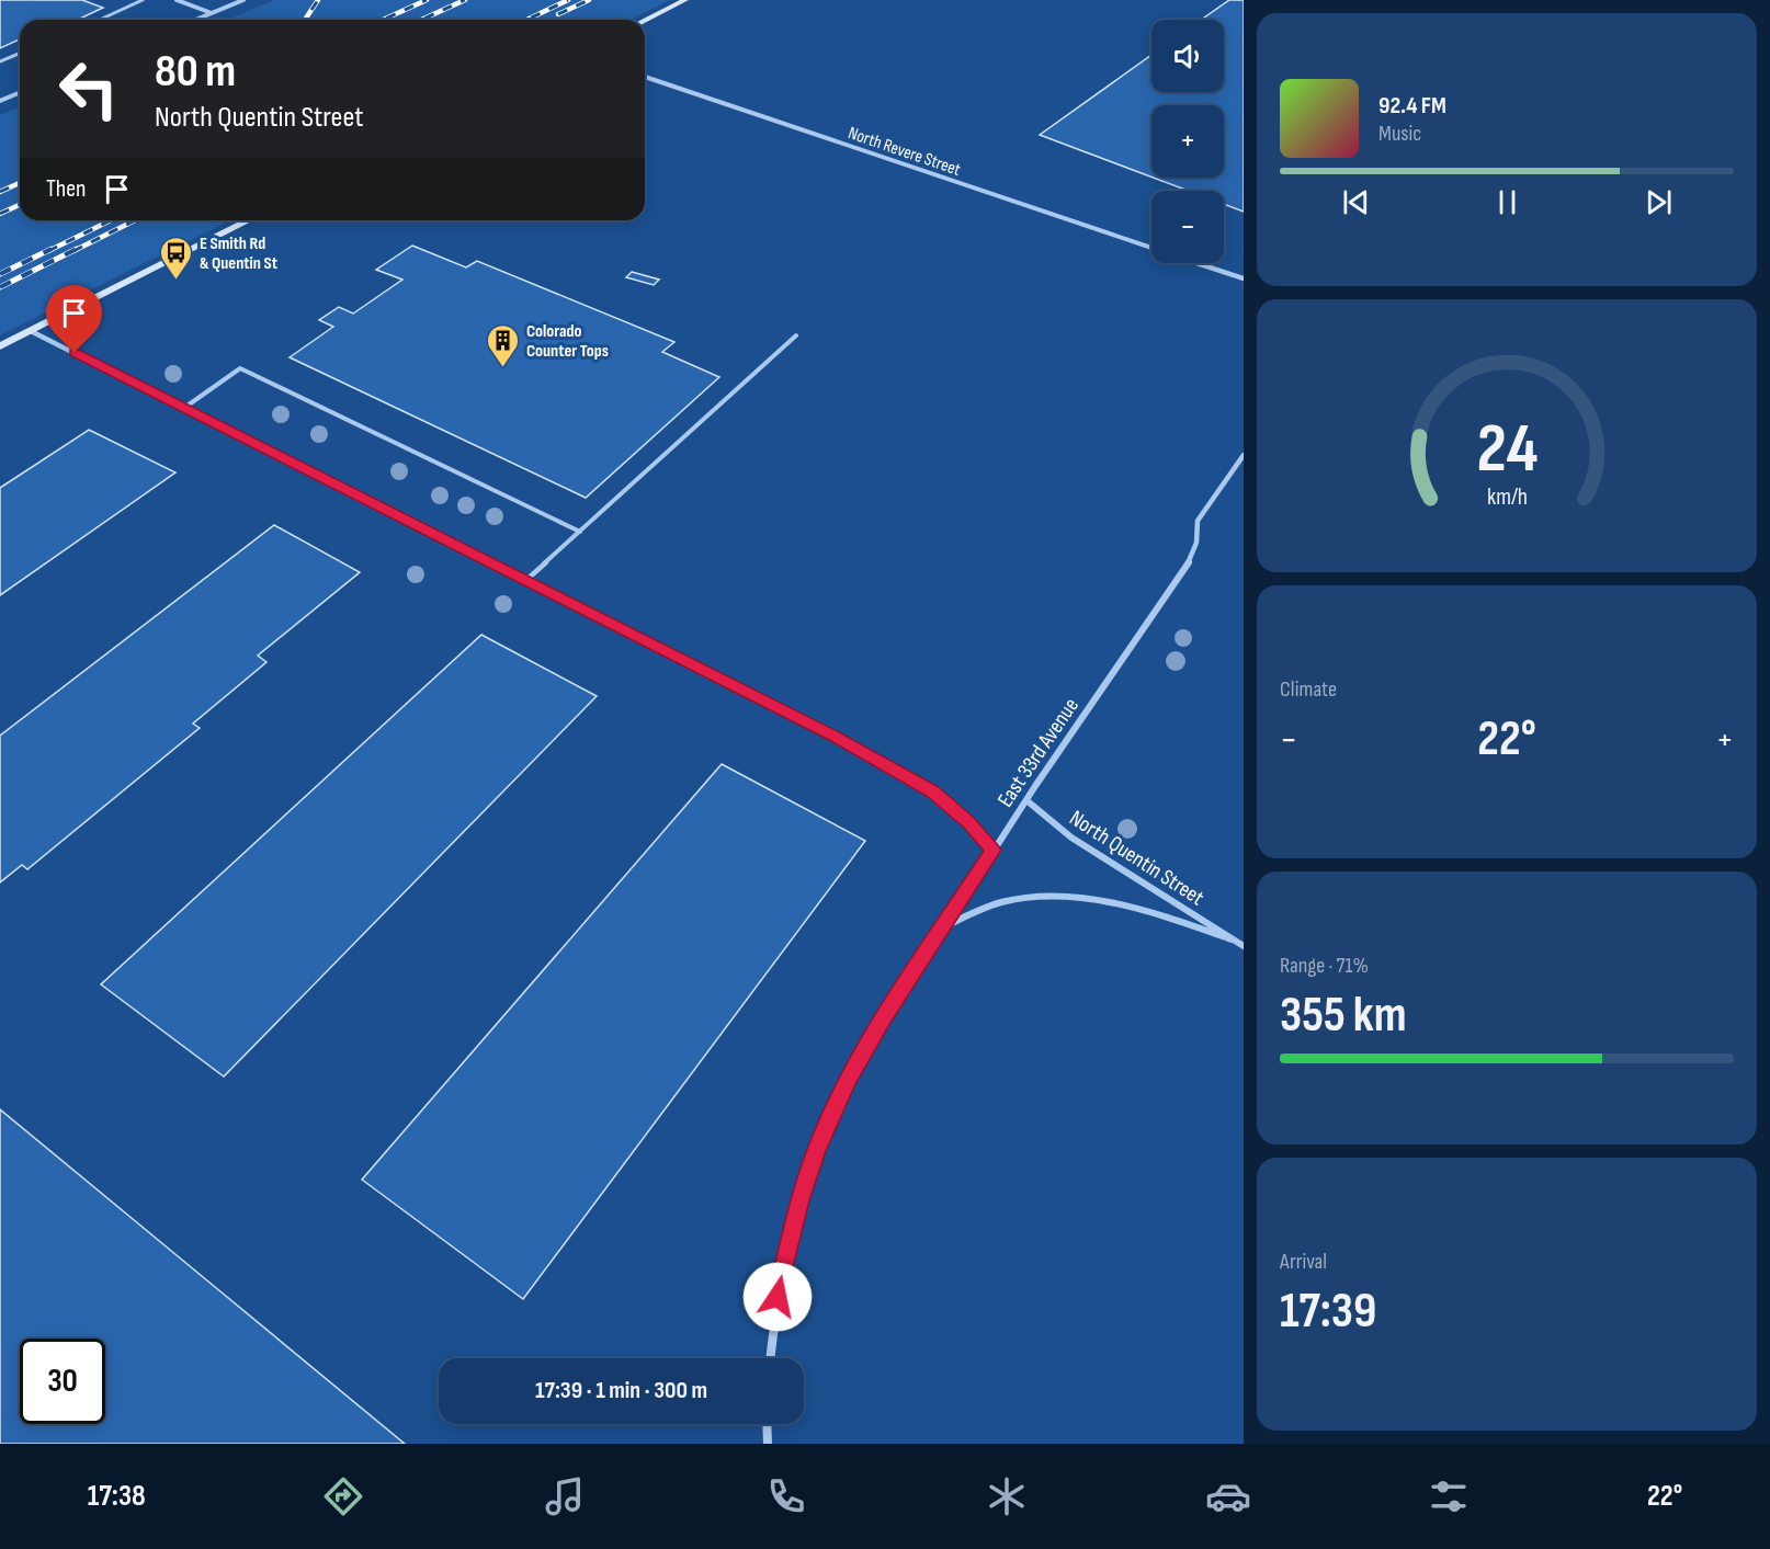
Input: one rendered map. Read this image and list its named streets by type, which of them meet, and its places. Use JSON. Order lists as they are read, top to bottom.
{
  "streets": {
    "street": ["North Revere Street", "East 33rd Avenue", "North Quentin Street"]
  },
  "crossings": [
    ["East 33rd Avenue", "North Quentin Street"]
  ],
  "places": {
    "bus stop": ["E Smith Rd & Quentin St"],
    "building": ["Colorado Counter Tops"]
  },
  "page": {
    "map_buttons": ["+", "−"],
    "turn": ["80 m", "North Quentin Street"],
    "song": ["92.4 FM", "Music"],
    "then": "Then",
    "tile": [
      "Climate",
      ["Range · 71%", "355 km"],
      ["Arrival", "17:39"]
    ],
    "heat": ["−", "22°", "+"],
    "limit": "30",
    "trip": "17:39 · 1 min · 300 m",
    "tabs": ["17:38", "22°"],
    "gauge": ["24", "km/h"]
  }
}
